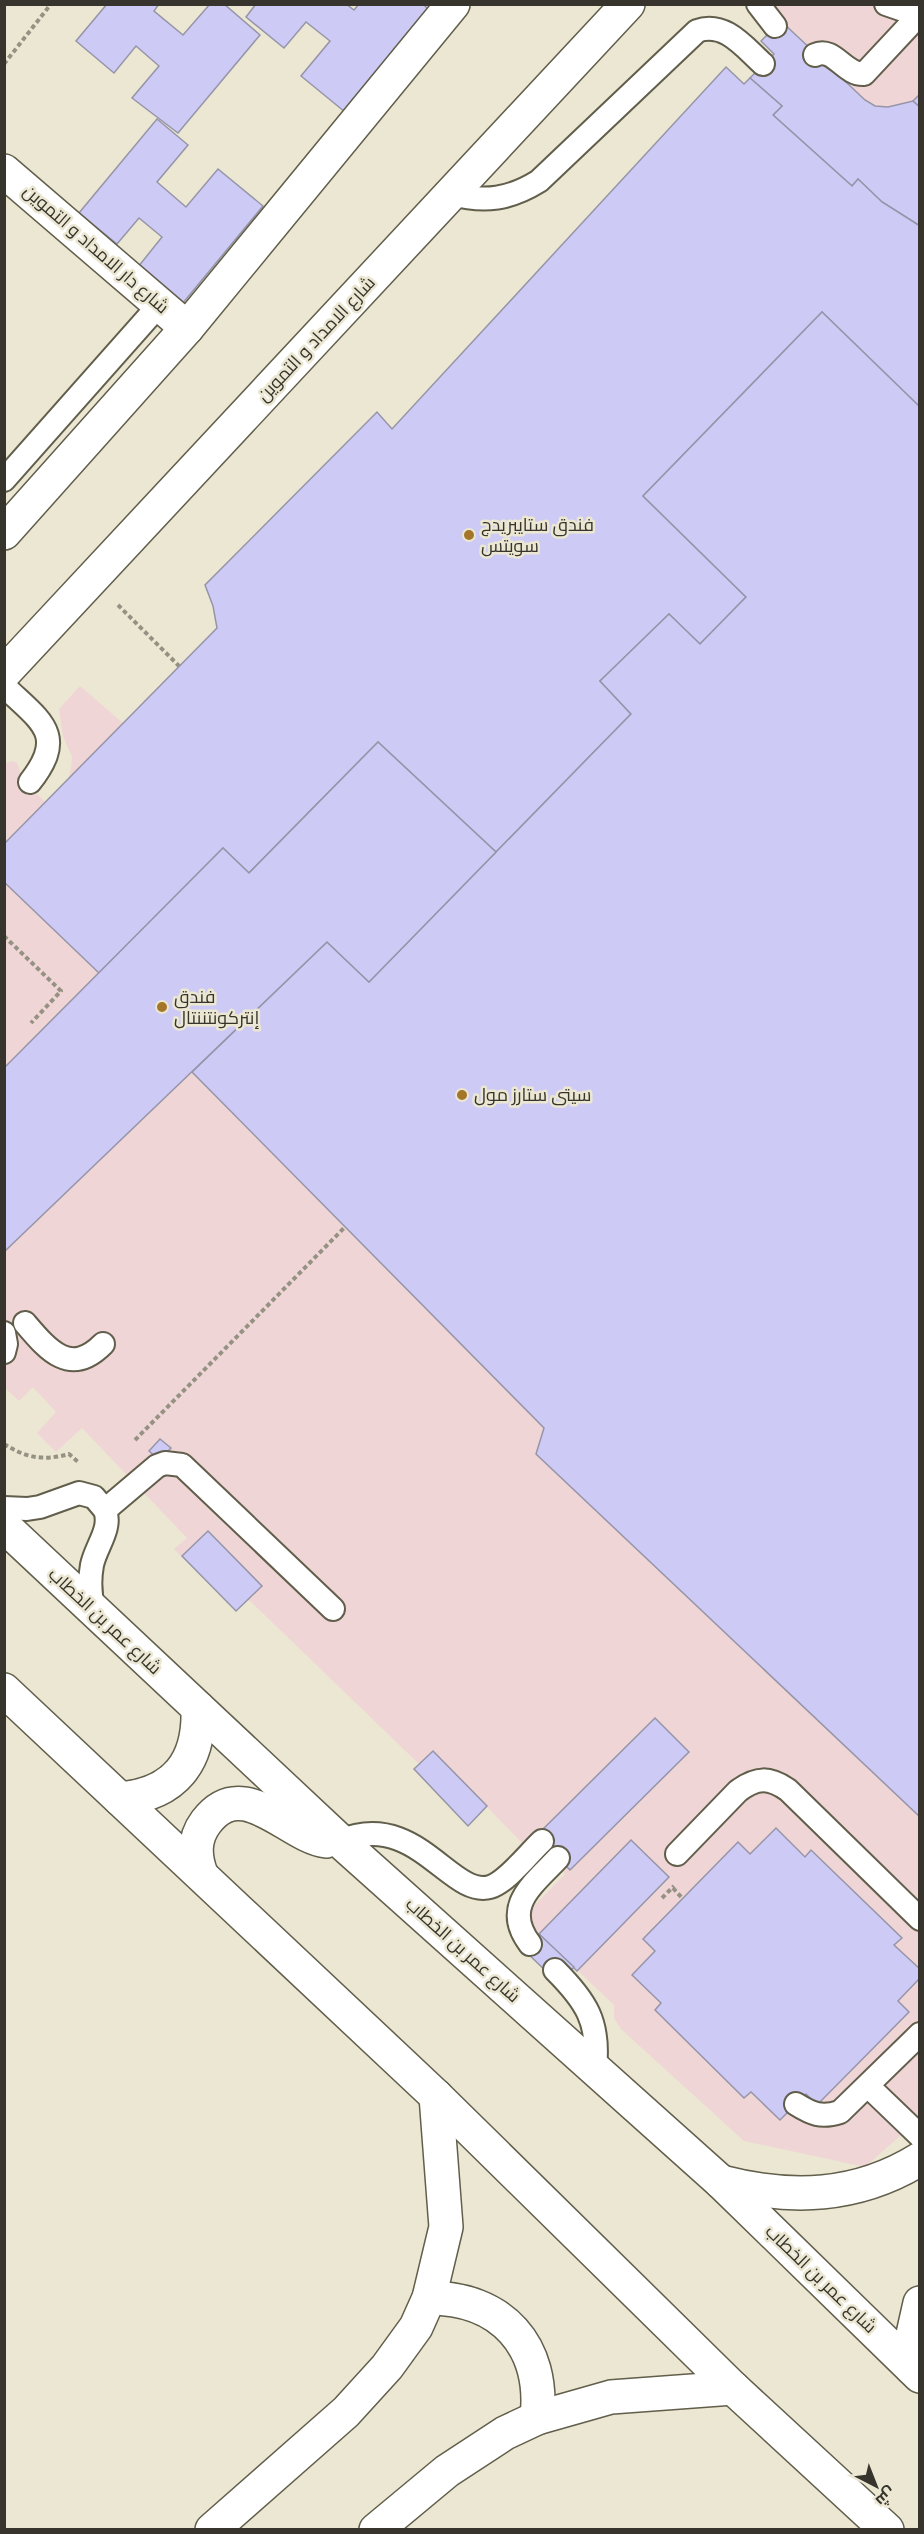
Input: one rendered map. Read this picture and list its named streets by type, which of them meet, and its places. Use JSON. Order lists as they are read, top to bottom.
{
  "streets": {
    "street": ["شارع دار الامداد و التموين", "شارع الامداد و التموين", "شارع عمر بن الخطاب"]
  },
  "places": ["فندق ستايبريدج سويتس", "فندق إنتركونتننتال", "سيتى ستارز مول"],
  "north": "bottom right"
}
